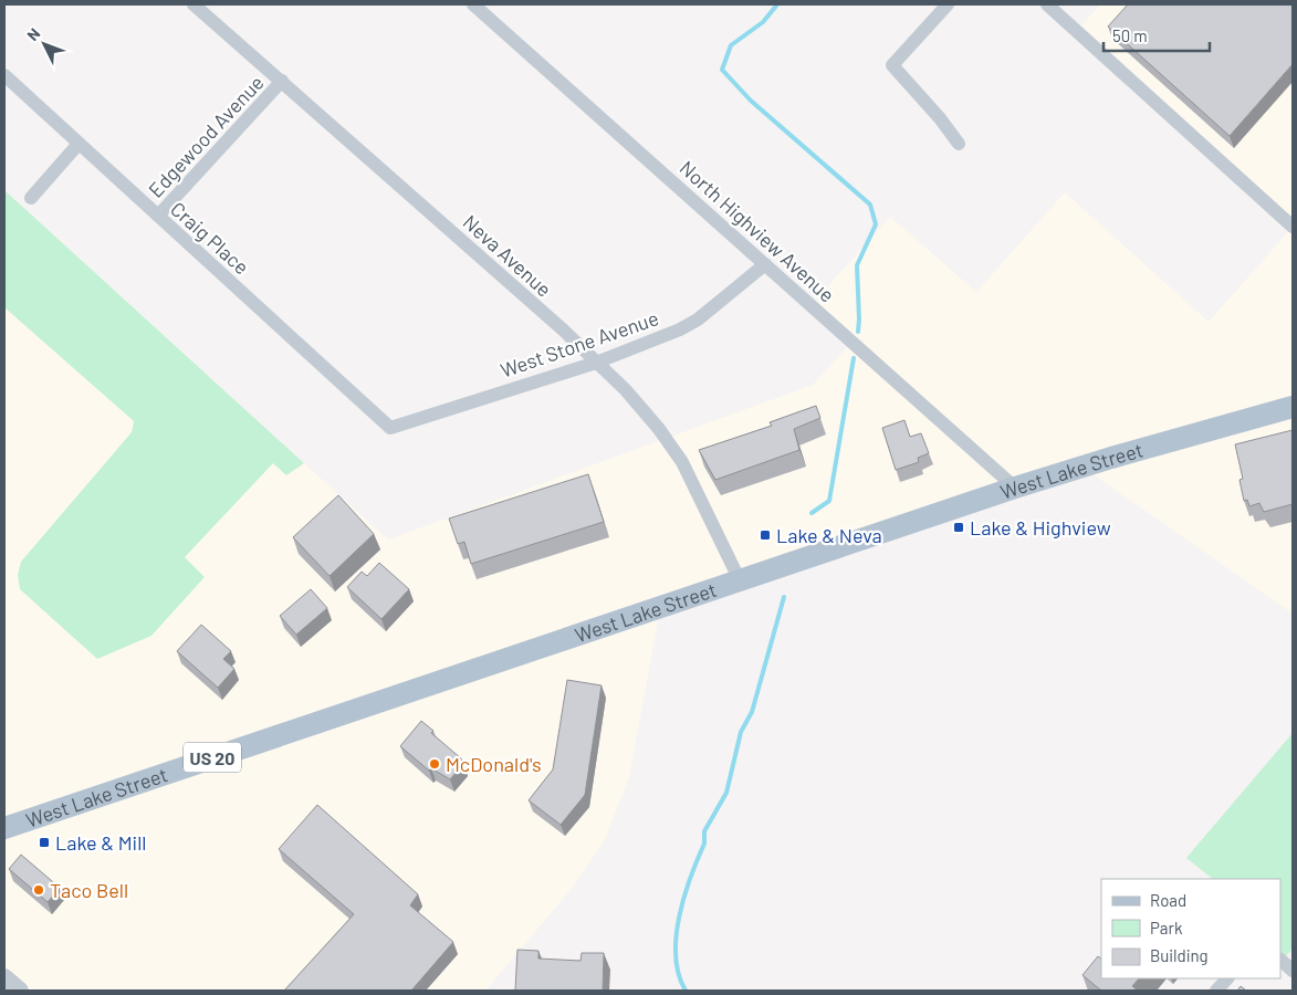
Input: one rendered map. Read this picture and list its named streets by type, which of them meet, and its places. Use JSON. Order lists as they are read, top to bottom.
{
  "streets": {
    "main road": ["West Lake Street", "US 20"],
    "street": [
      "Edgewood Avenue",
      "North Highview Avenue",
      "Craig Place",
      "Neva Avenue",
      "West Stone Avenue"
    ]
  },
  "crossings": [
    ["Edgewood Avenue", "Craig Place"],
    ["Edgewood Avenue", "Neva Avenue"],
    ["North Highview Avenue", "West Stone Avenue"],
    ["North Highview Avenue", "West Lake Street"],
    ["Craig Place", "West Stone Avenue"],
    ["Neva Avenue", "West Stone Avenue"],
    ["Neva Avenue", "West Lake Street"]
  ],
  "places": {
    "transit": ["Lake & Highview", "Lake & Neva", "Lake & Mill"],
    "other": ["McDonald's", "Taco Bell"]
  },
  "legend": ["Road", "Park", "Building"],
  "scale_bar": "50 m",
  "north": "top left"
}
